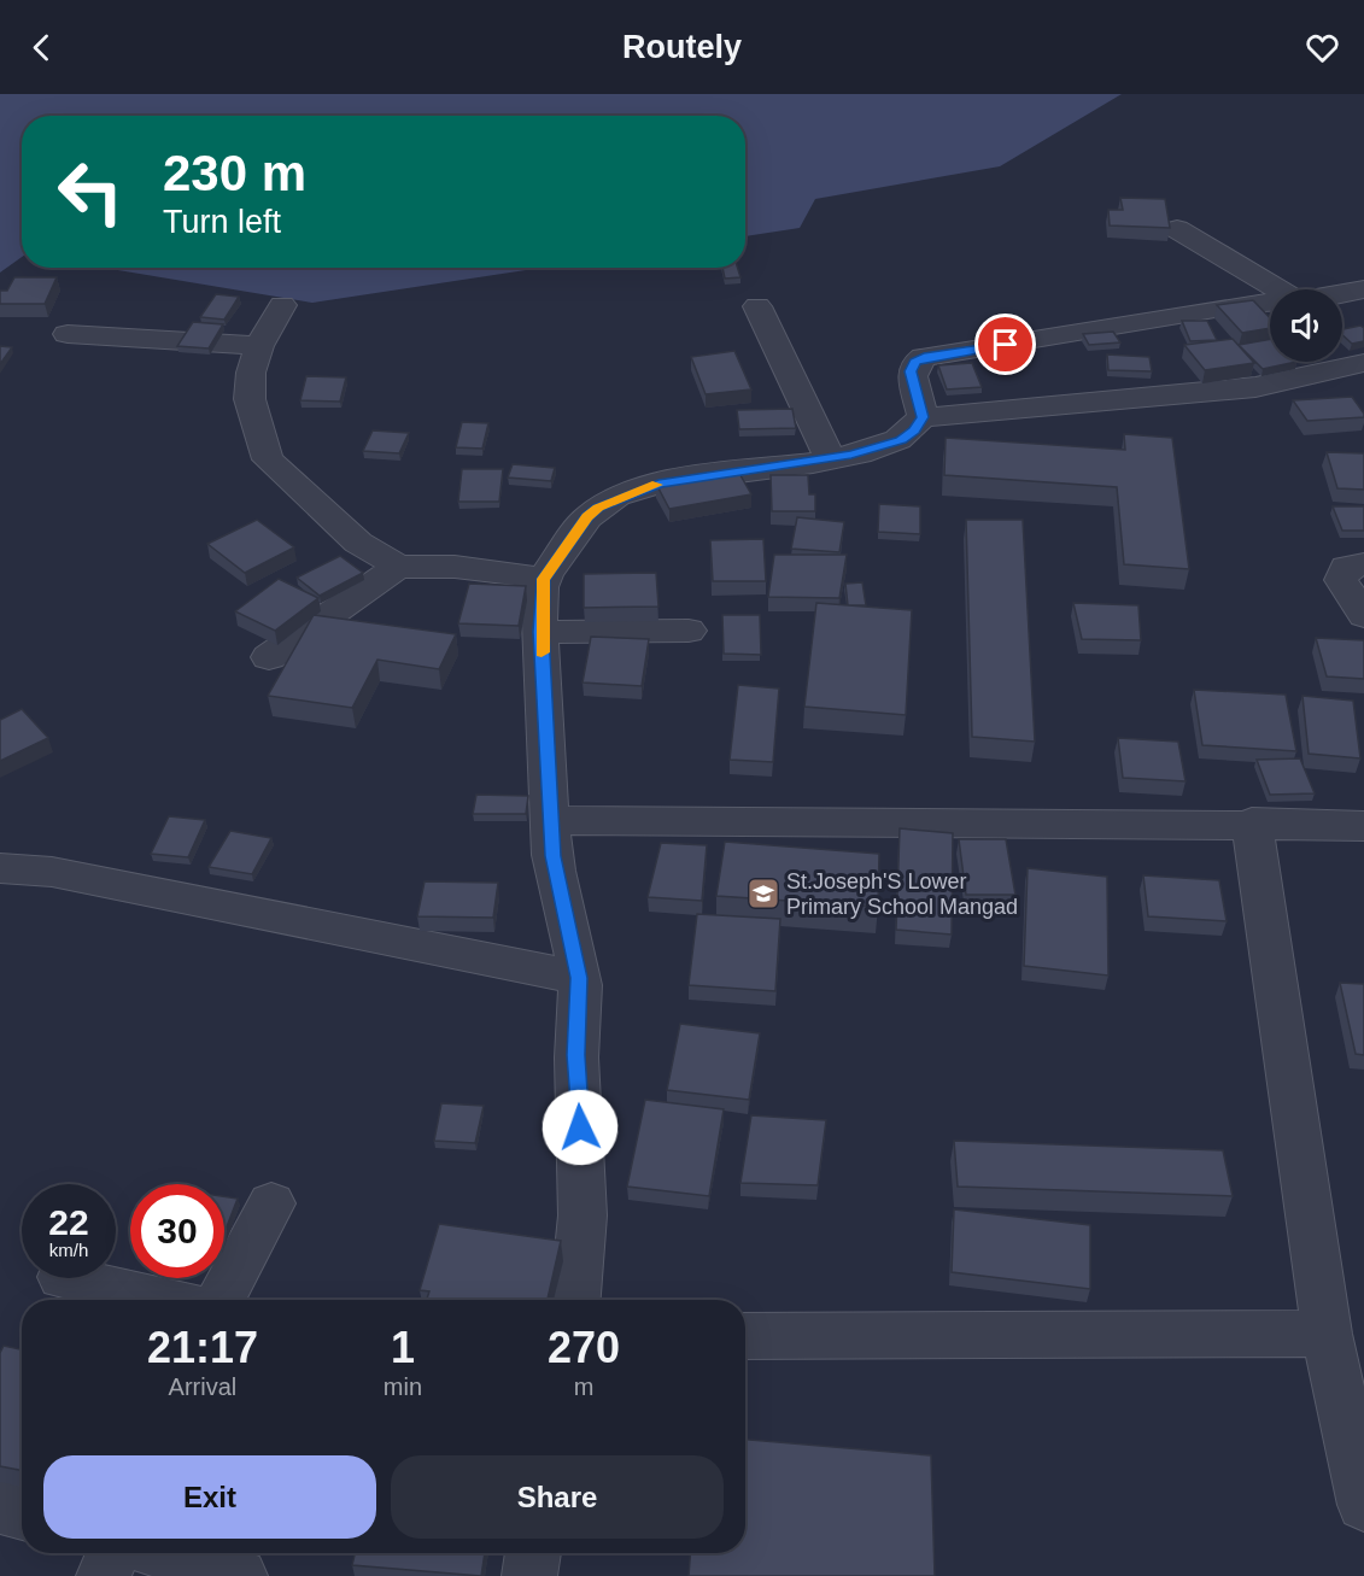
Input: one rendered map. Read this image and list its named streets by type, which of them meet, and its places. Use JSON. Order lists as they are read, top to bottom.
{
  "places": {
    "school or university": ["St.Joseph'S Lower Primary School Mangad"]
  },
  "page": {
    "header": "Routely",
    "turn": ["230 m", "Turn left"],
    "speed": "22 km/h",
    "limit": "30",
    "eta": [
      "21:17",
      "Arrival",
      "1",
      "min",
      "270",
      "m"
    ],
    "buttons": ["Exit", "Share"]
  }
}
